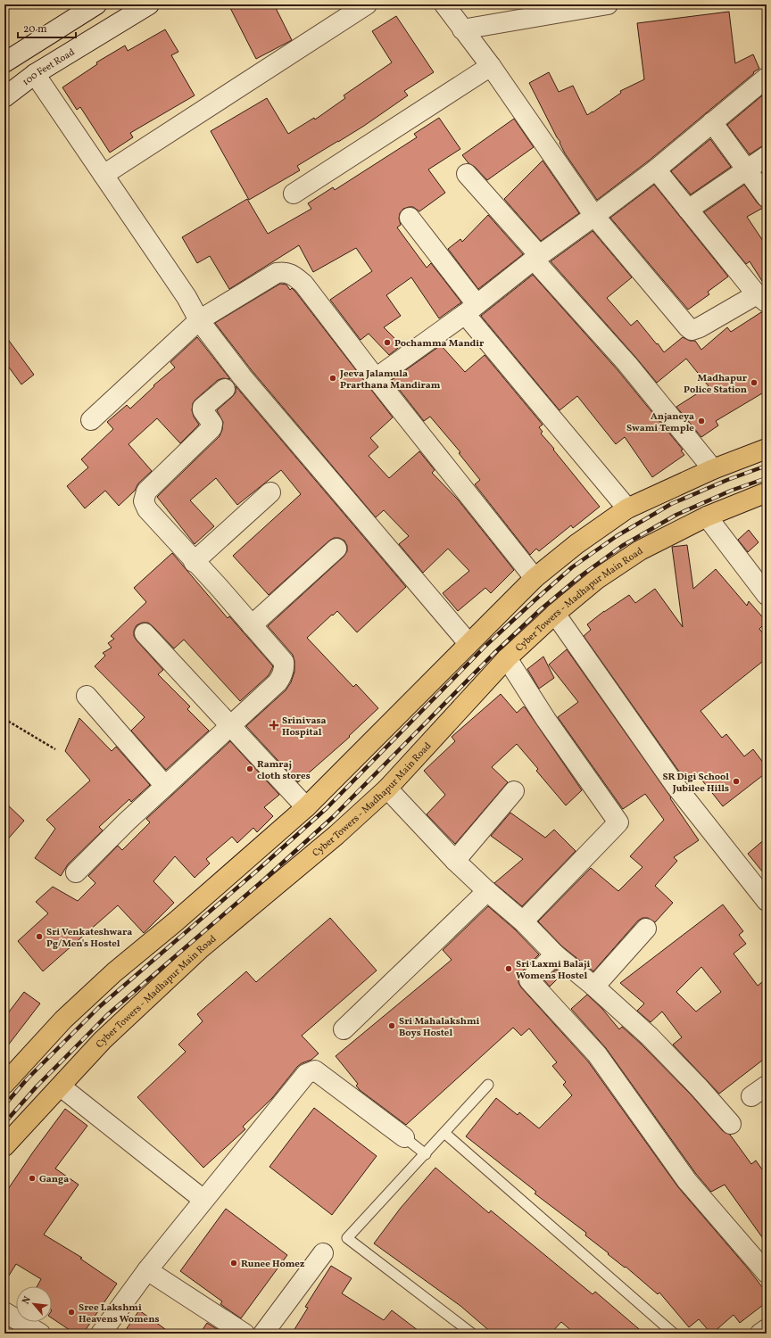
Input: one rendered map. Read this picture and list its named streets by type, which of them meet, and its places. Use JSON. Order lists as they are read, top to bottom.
{
  "streets": {
    "main road": ["Cyber Towers - Madhapur Main Road"],
    "street": ["100 Feet Road"]
  },
  "places": {
    "other": [
      "Pochamma Mandir",
      "Jeeva Jalamula Prarthana Mandiram",
      "Madhapur Police Station",
      "Anjaneya Swami Temple",
      "Ramraj cloth stores",
      "SR Digi School Jubilee Hills",
      "Sri Venkateshwara Pg/Men's Hostel",
      "Sri Laxmi Balaji Womens Hostel",
      "Sri Mahalakshmi Boys Hostel",
      "Ganga",
      "Runee Homez",
      "Sree Lakshmi Heavens Womens"
    ],
    "health": ["Srinivasa Hospital"]
  },
  "scale_bar": "20 m",
  "north": "top left"
}
